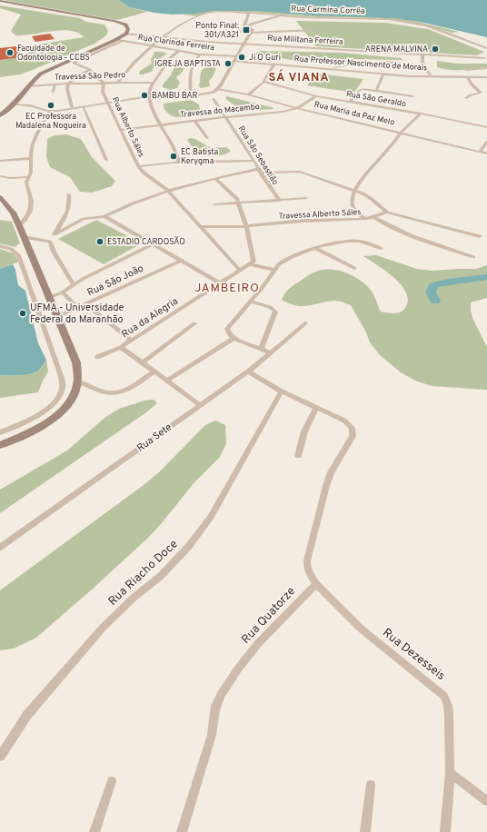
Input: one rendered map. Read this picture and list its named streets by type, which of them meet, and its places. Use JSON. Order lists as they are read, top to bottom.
{
  "streets": {
    "street": [
      "Rua Carmina Corrêa",
      "Rua Militana Ferreira",
      "Rua Clarinda Ferreira",
      "Rua Professor Nascimento de Morais",
      "Travessa São Pedro",
      "Rua São Geraldo",
      "Travessa do Macambo",
      "Rua Maria da Paz Melo",
      "Rua Alberto Sáles",
      "Rua São Sebastião",
      "Travessa Alberto Sáles",
      "Rua São João",
      "Rua da Alegria",
      "Rua Sete",
      "Rua Riacho Doce",
      "Rua Quatorze",
      "Rua Dezesseis"
    ]
  },
  "crossings": [
    ["Rua Carmina Corrêa", "Rua Militana Ferreira"],
    ["Rua Carmina Corrêa", "Rua Clarinda Ferreira"],
    ["Rua Carmina Corrêa", "Travessa São Pedro"],
    ["Travessa São Pedro", "Rua Alberto Sáles"],
    ["Rua São Geraldo", "Travessa do Macambo"],
    ["Travessa do Macambo", "Rua Maria da Paz Melo"],
    ["Travessa do Macambo", "Rua Alberto Sáles"],
    ["Travessa do Macambo", "Rua São Sebastião"],
    ["Rua Alberto Sáles", "Travessa Alberto Sáles"],
    ["Rua Alberto Sáles", "Rua da Alegria"],
    ["Rua Quatorze", "Rua Dezesseis"]
  ],
  "districts": ["SÁ VIANA", "JAMBEIRO"],
  "places": {
    "transit": ["Ponto Final: 301/A321"],
    "other": [
      "ARENA MALVINA",
      "Faculdade de Odontologia - CCBS",
      "Ji O Guri",
      "IGREJA BAPTISTA",
      "BAMBU BAR",
      "EC Professora Madalena Nogueira",
      "EC Batista Kerygma",
      "ESTADIO CARDOSÃO",
      "UFMA - Universidade Federal do Maranhão"
    ]
  }
}
